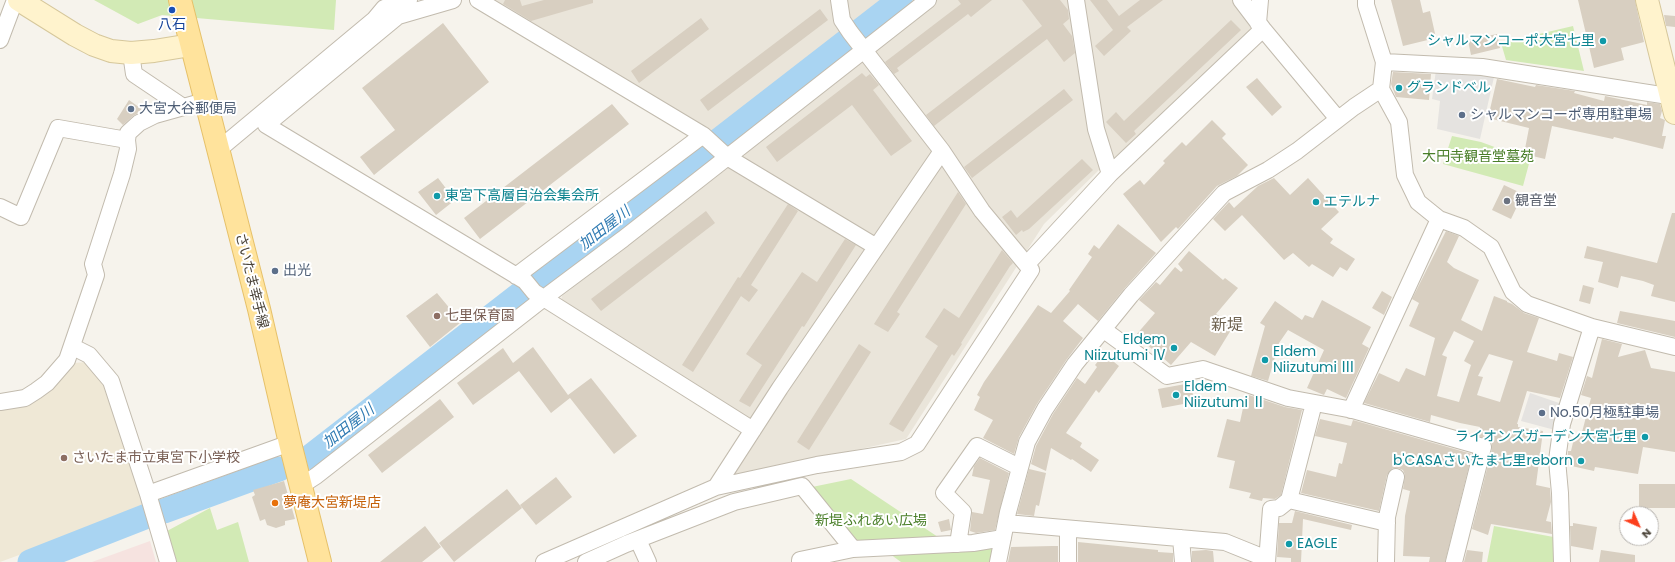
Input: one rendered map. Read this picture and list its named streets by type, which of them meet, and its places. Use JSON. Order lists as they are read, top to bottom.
{
  "streets": {
    "main road": ["さいたま幸手線"]
  },
  "districts": ["新堤"],
  "water": ["加田屋川"],
  "parks": ["大円寺観音堂墓苑", "新堤ふれあい広場"],
  "places": [
    "八石",
    "シャルマンコーポ大宮七里",
    "グランドベル",
    "大宮大谷郵便局",
    "シャルマンコーポ専用駐車場",
    "東宮下高層自治会集会所",
    "観音堂",
    "エテルナ",
    "出光",
    "七里保育園",
    "Eldem Niizutumi Ⅳ",
    "Eldem Niizutumi Ⅲ",
    "Eldem Niizutumi Ⅱ",
    "No.50月極駐車場",
    "ライオンズガーデン大宮七里",
    "さいたま市立東宮下小学校",
    "b'CASAさいたま七里reborn",
    "夢庵大宮新堤店",
    "EAGLE"
  ],
  "north": "bottom right"
}
